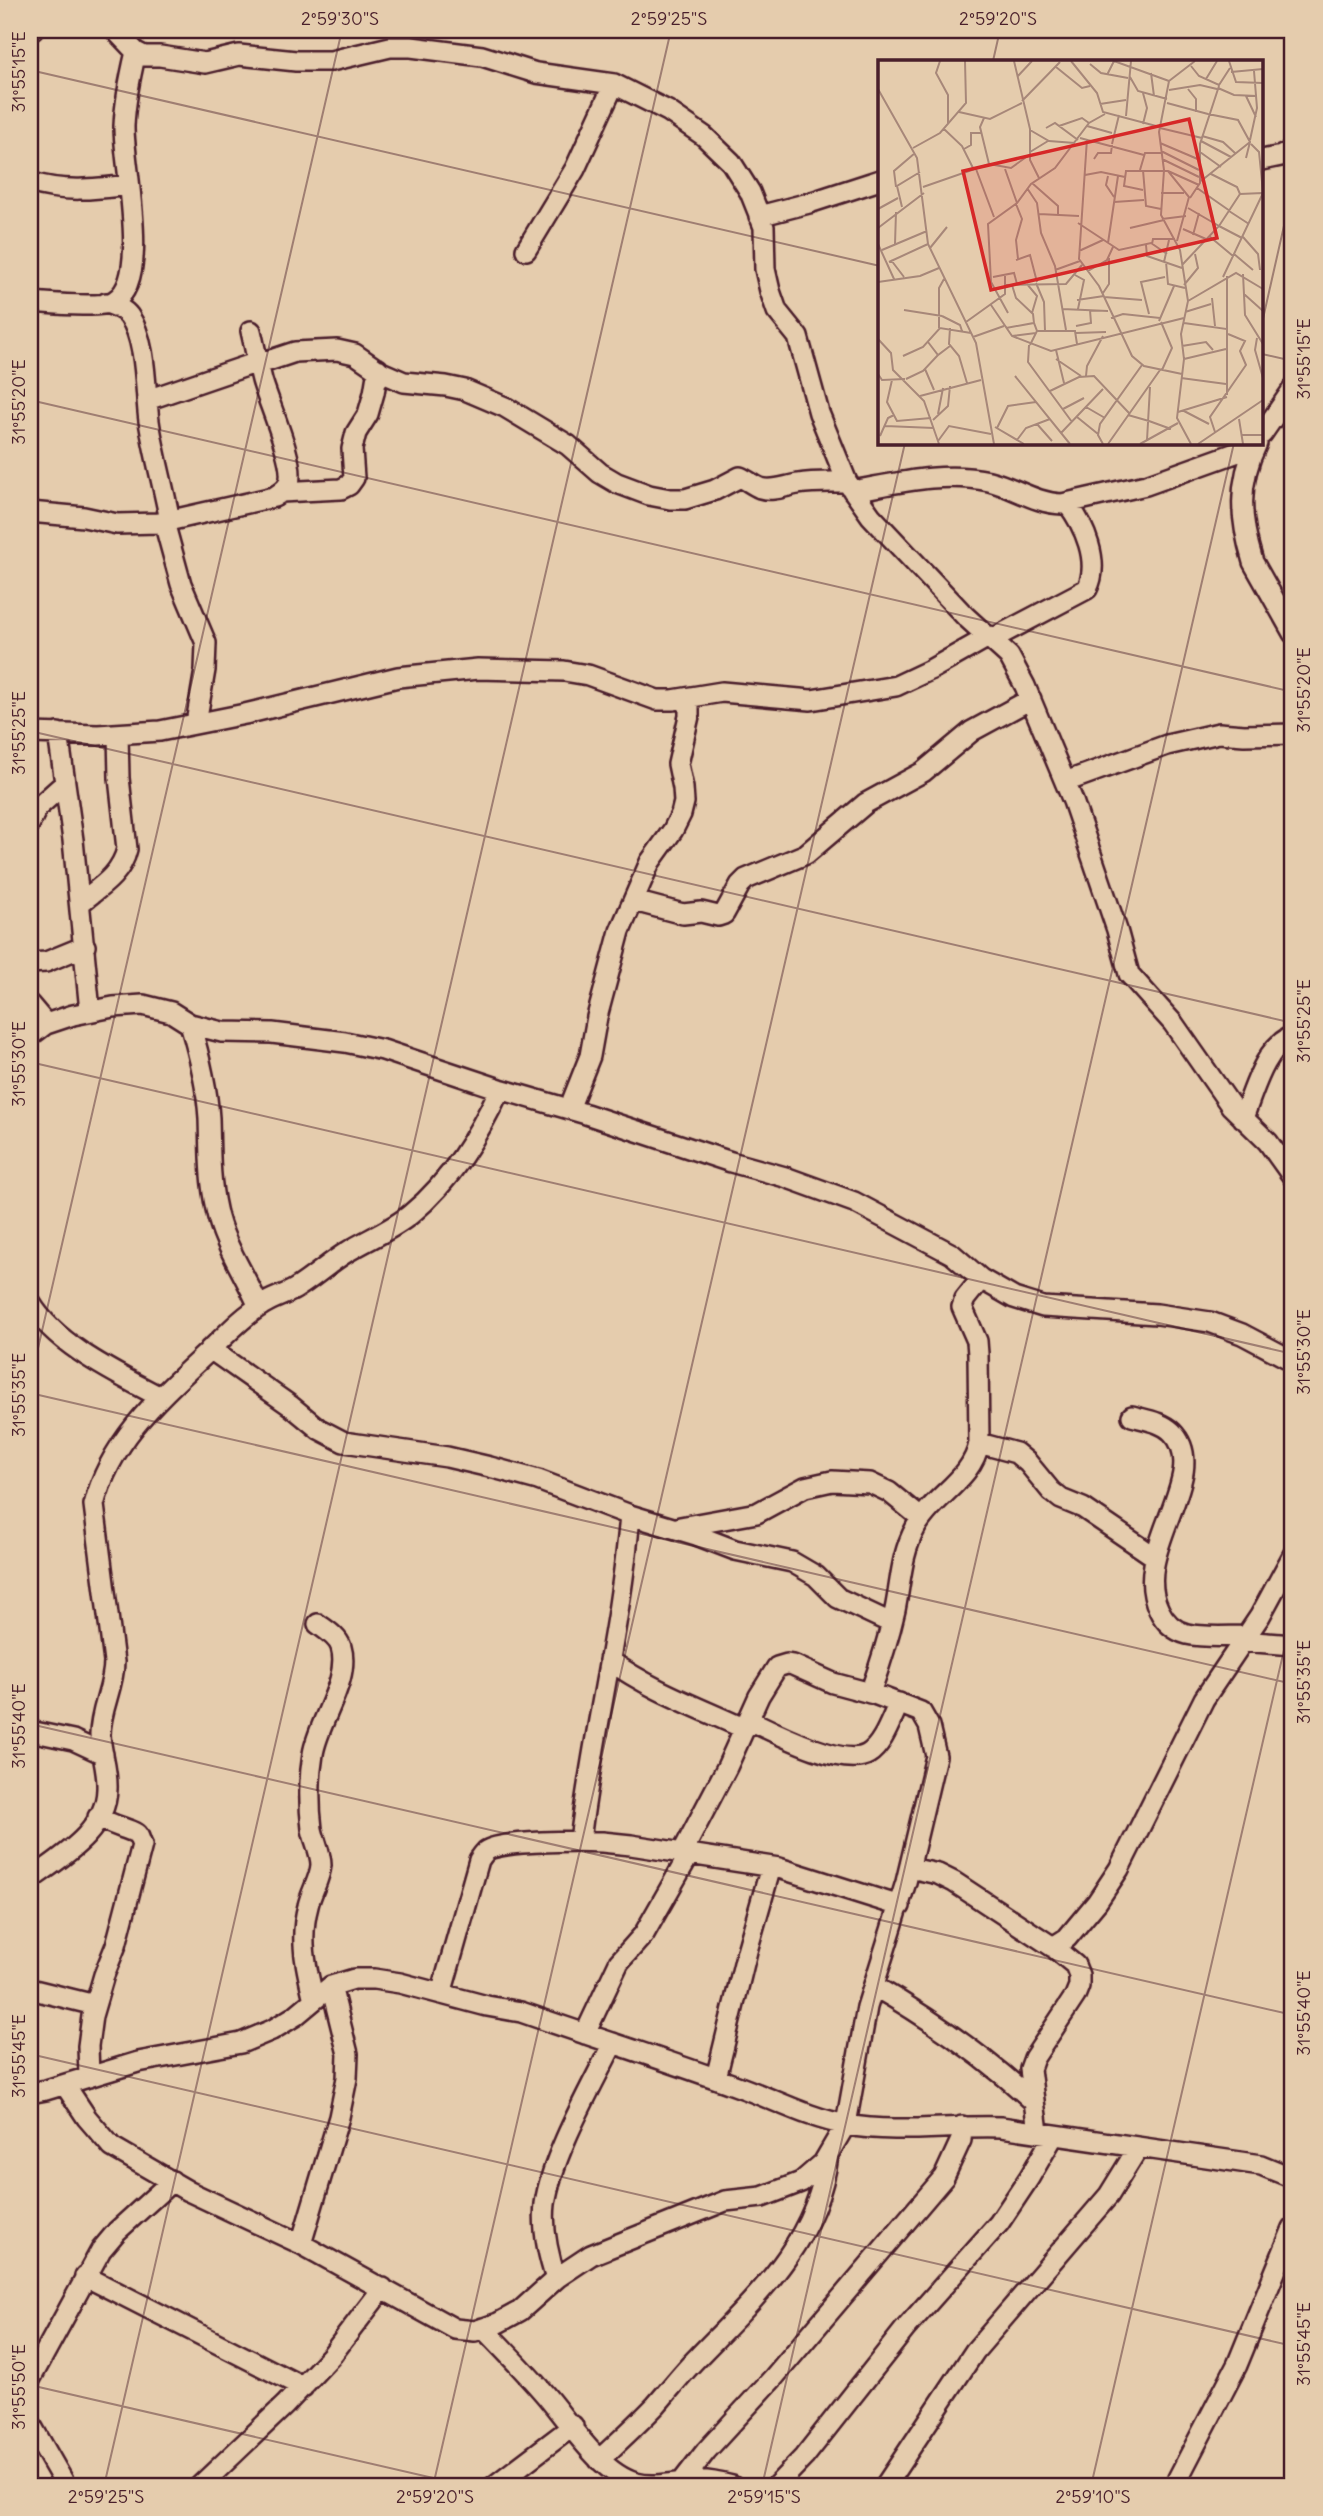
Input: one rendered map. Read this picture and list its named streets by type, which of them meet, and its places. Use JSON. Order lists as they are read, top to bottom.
{
  "coordinates": [
    "2°59'30\"S",
    "2°59'25\"S",
    "2°59'20\"S",
    "31°55'15\"E",
    "31°55'20\"E",
    "31°55'25\"E",
    "31°55'30\"E",
    "31°55'35\"E",
    "31°55'40\"E",
    "31°55'45\"E",
    "31°55'50\"E",
    "2°59'15\"S",
    "2°59'10\"S"
  ]
}
